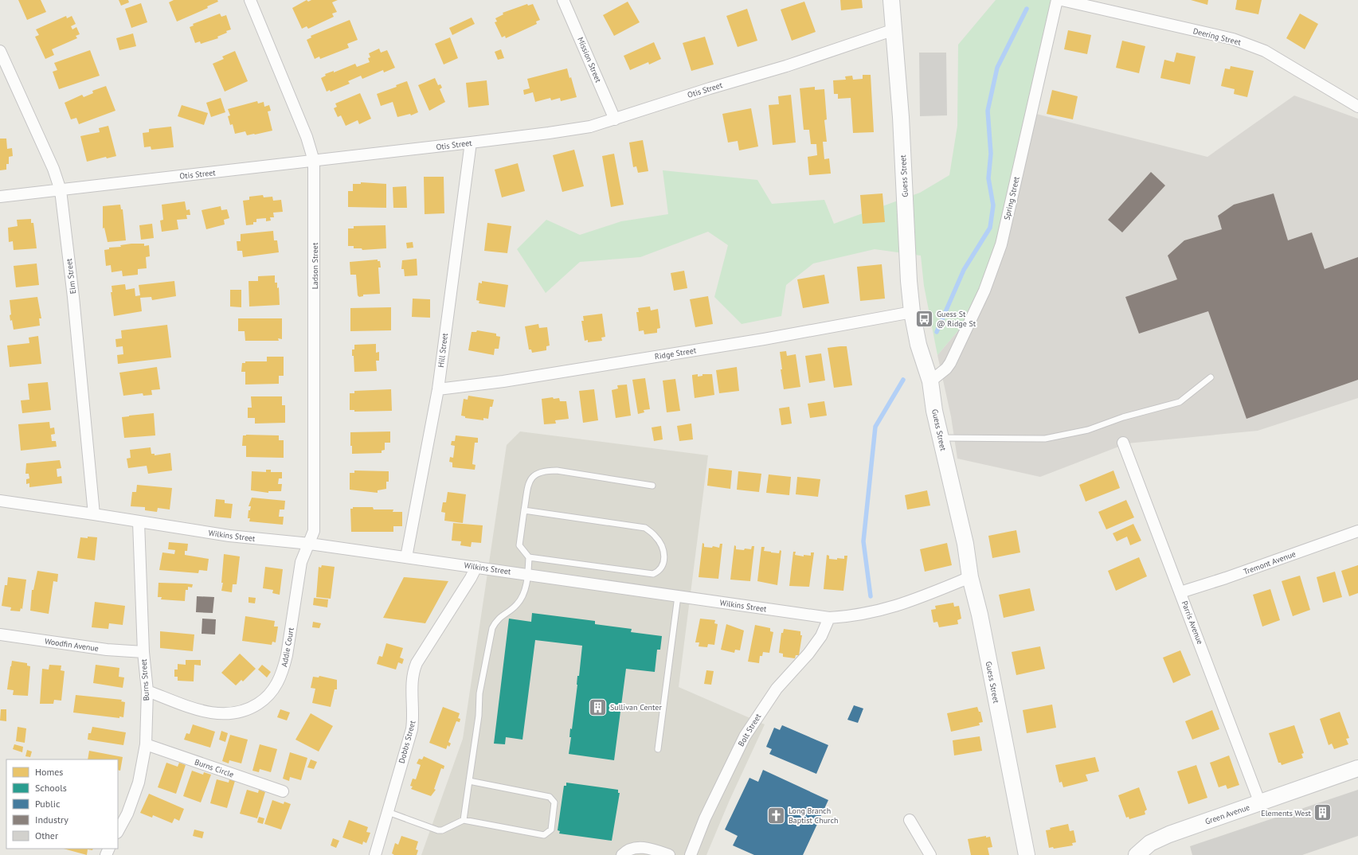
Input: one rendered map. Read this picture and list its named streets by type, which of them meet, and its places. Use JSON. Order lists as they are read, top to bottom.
{
  "streets": {
    "street": [
      "Deering Street",
      "Mission Street",
      "Otis Street",
      "Guess Street",
      "Spring Street",
      "Ladson Street",
      "Elm Street",
      "Hill Street",
      "Ridge Street",
      "Wilkins Street",
      "Tremont Avenue",
      "Parris Avenue",
      "Woodfin Avenue",
      "Addie Court",
      "Burns Street",
      "Bolt Street",
      "Dobbs Street",
      "Burns Circle",
      "Green Avenue"
    ]
  },
  "crossings": [
    ["Mission Street", "Otis Street"],
    ["Otis Street", "Guess Street"],
    ["Otis Street", "Ladson Street"],
    ["Otis Street", "Elm Street"],
    ["Otis Street", "Hill Street"],
    ["Guess Street", "Spring Street"],
    ["Guess Street", "Ridge Street"],
    ["Guess Street", "Wilkins Street"],
    ["Ladson Street", "Wilkins Street"],
    ["Ladson Street", "Addie Court"],
    ["Elm Street", "Wilkins Street"],
    ["Hill Street", "Ridge Street"],
    ["Hill Street", "Wilkins Street"],
    ["Wilkins Street", "Addie Court"],
    ["Wilkins Street", "Burns Street"],
    ["Wilkins Street", "Bolt Street"],
    ["Wilkins Street", "Dobbs Street"],
    ["Tremont Avenue", "Parris Avenue"],
    ["Parris Avenue", "Green Avenue"],
    ["Woodfin Avenue", "Burns Street"],
    ["Addie Court", "Burns Street"],
    ["Burns Street", "Burns Circle"]
  ],
  "places": {
    "bus stop": ["Guess St @ Ridge St"],
    "building": ["Sullivan Center", "Elements West"],
    "church": ["Long Branch Baptist Church"]
  },
  "legend": [
    "Homes",
    "Schools",
    "Public",
    "Industry",
    "Other"
  ]
}
